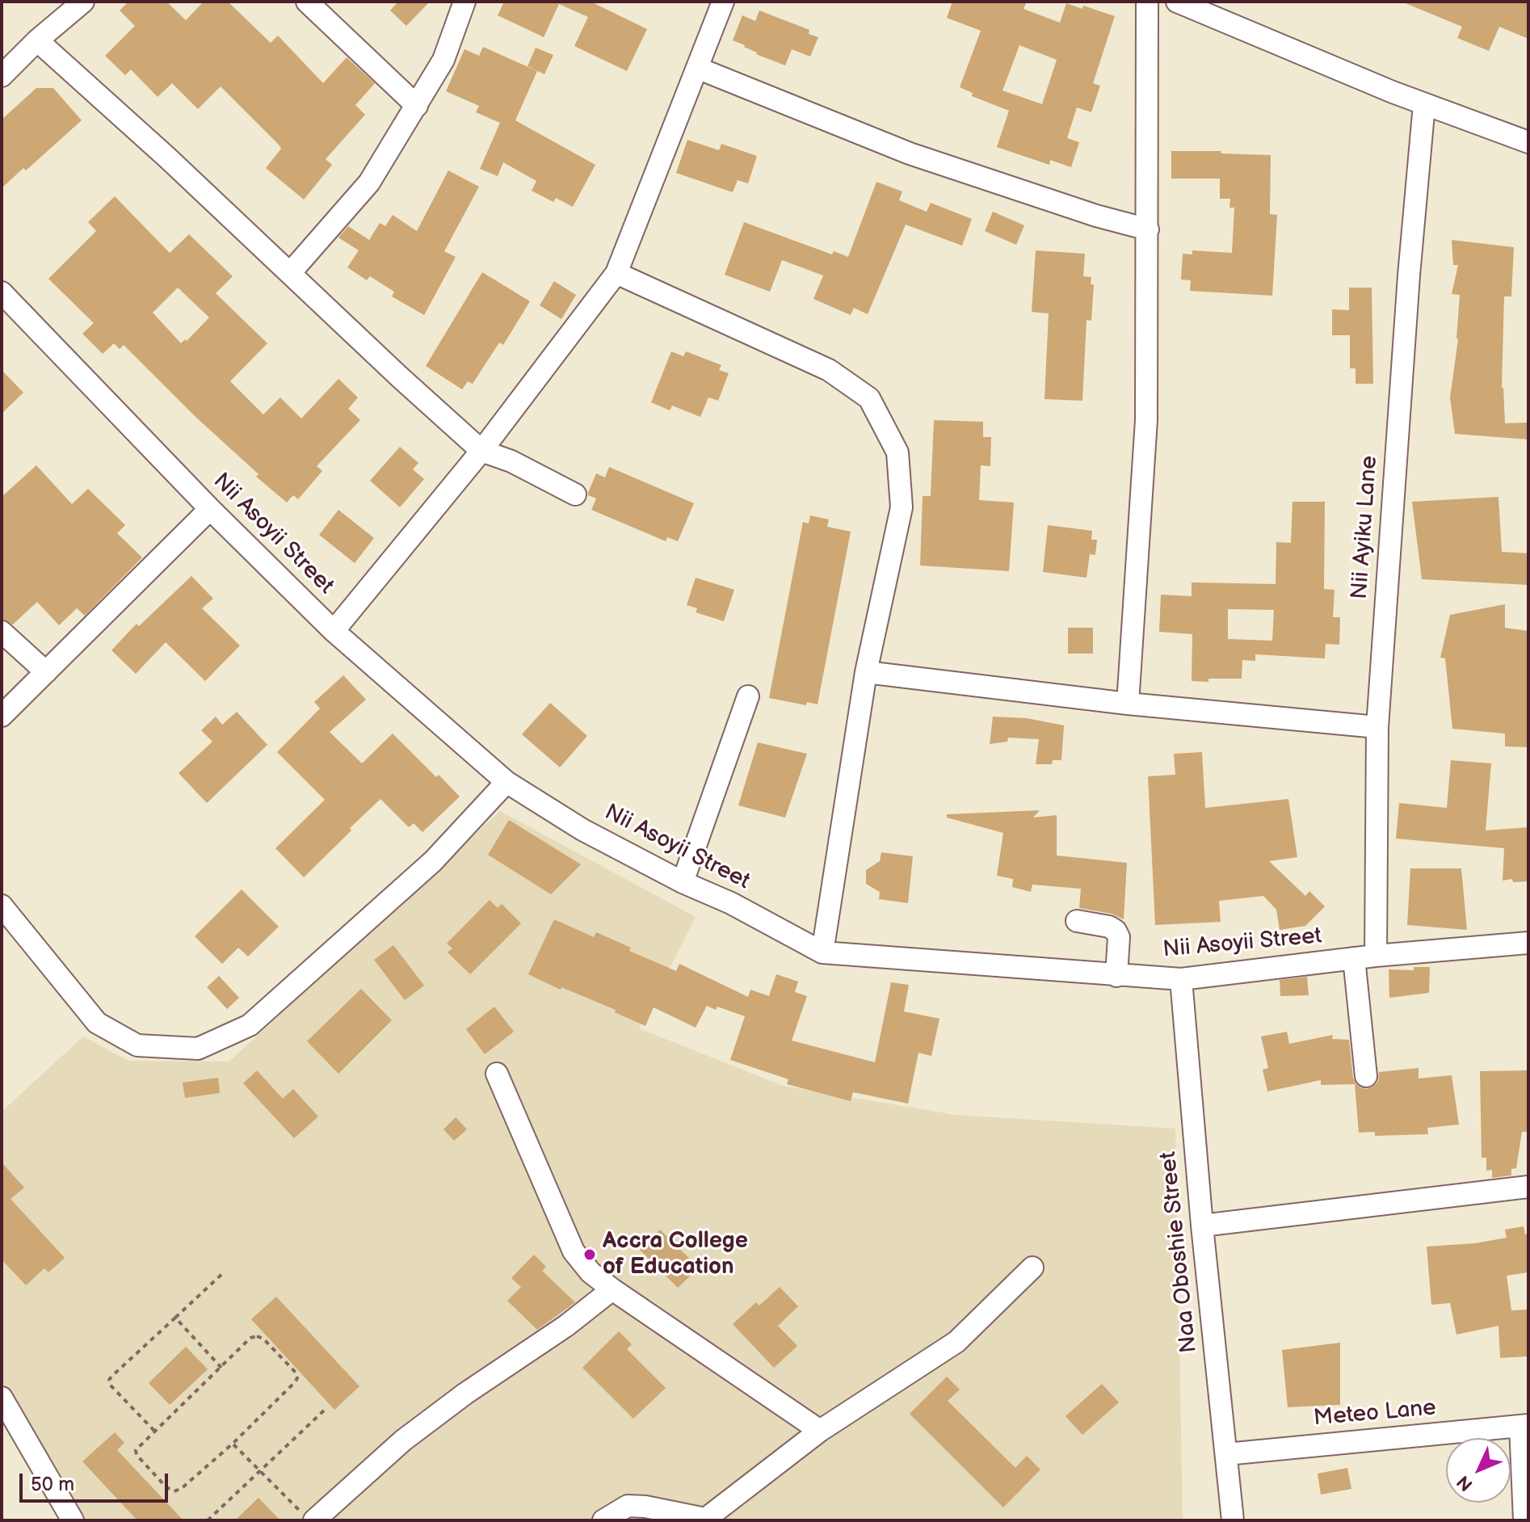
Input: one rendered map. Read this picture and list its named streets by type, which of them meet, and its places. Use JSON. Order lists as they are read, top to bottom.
{
  "streets": {
    "street": [
      "Nii Ayiku Lane",
      "Nii Asoyii Street",
      "Naa Oboshie Street",
      "Meteo Lane"
    ]
  },
  "crossings": [
    ["Nii Ayiku Lane", "Nii Asoyii Street"],
    ["Nii Asoyii Street", "Naa Oboshie Street"],
    ["Naa Oboshie Street", "Meteo Lane"]
  ],
  "places": ["Accra College of Education"],
  "scale_bar": "50 m",
  "north": "bottom left"
}
